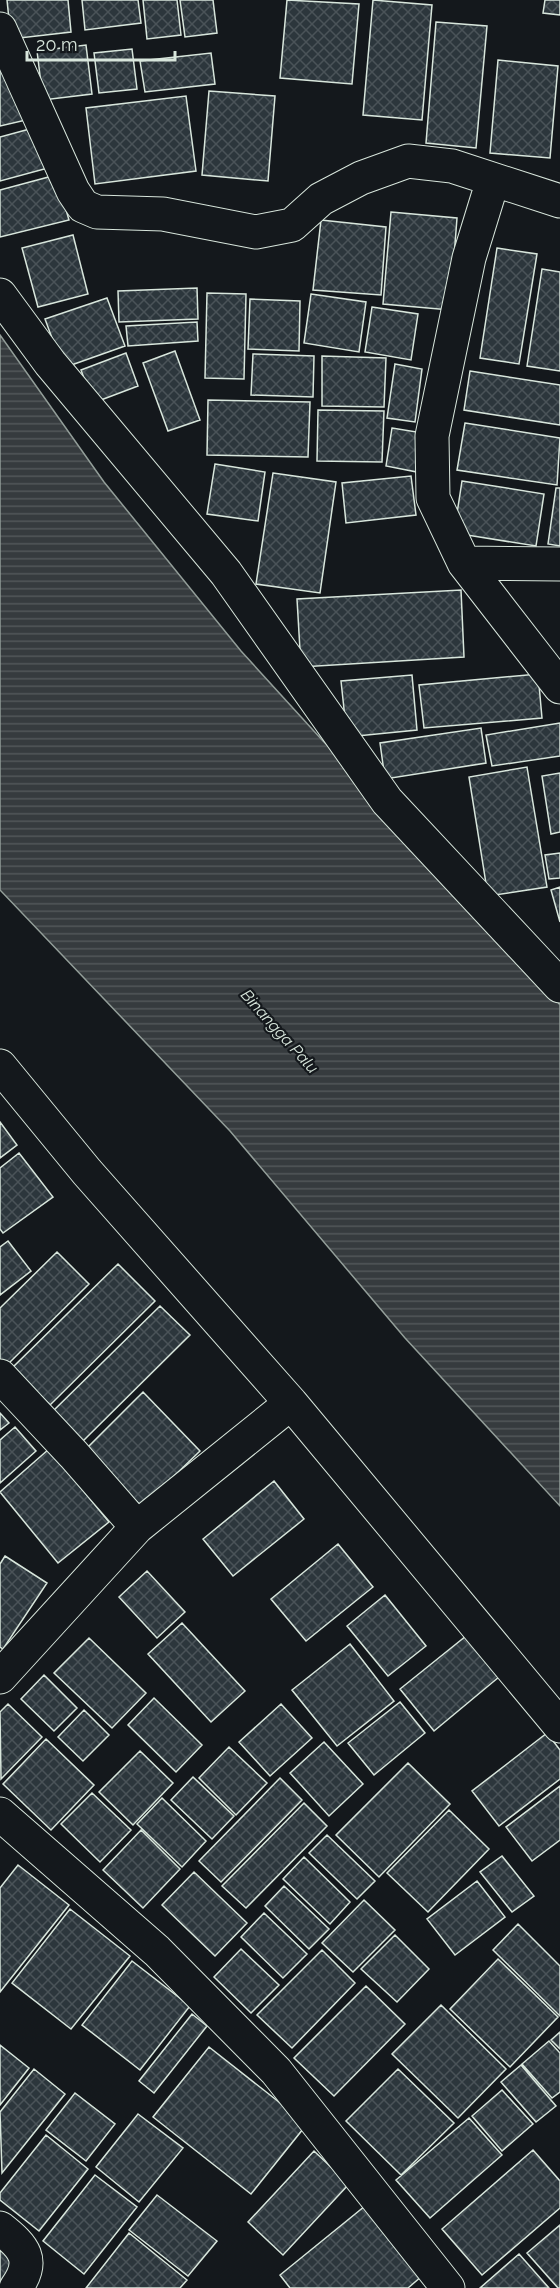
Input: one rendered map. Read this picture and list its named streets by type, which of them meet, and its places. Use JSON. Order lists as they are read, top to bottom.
{
  "water": ["Binangga Palu"],
  "scale_bar": "20 m"
}
